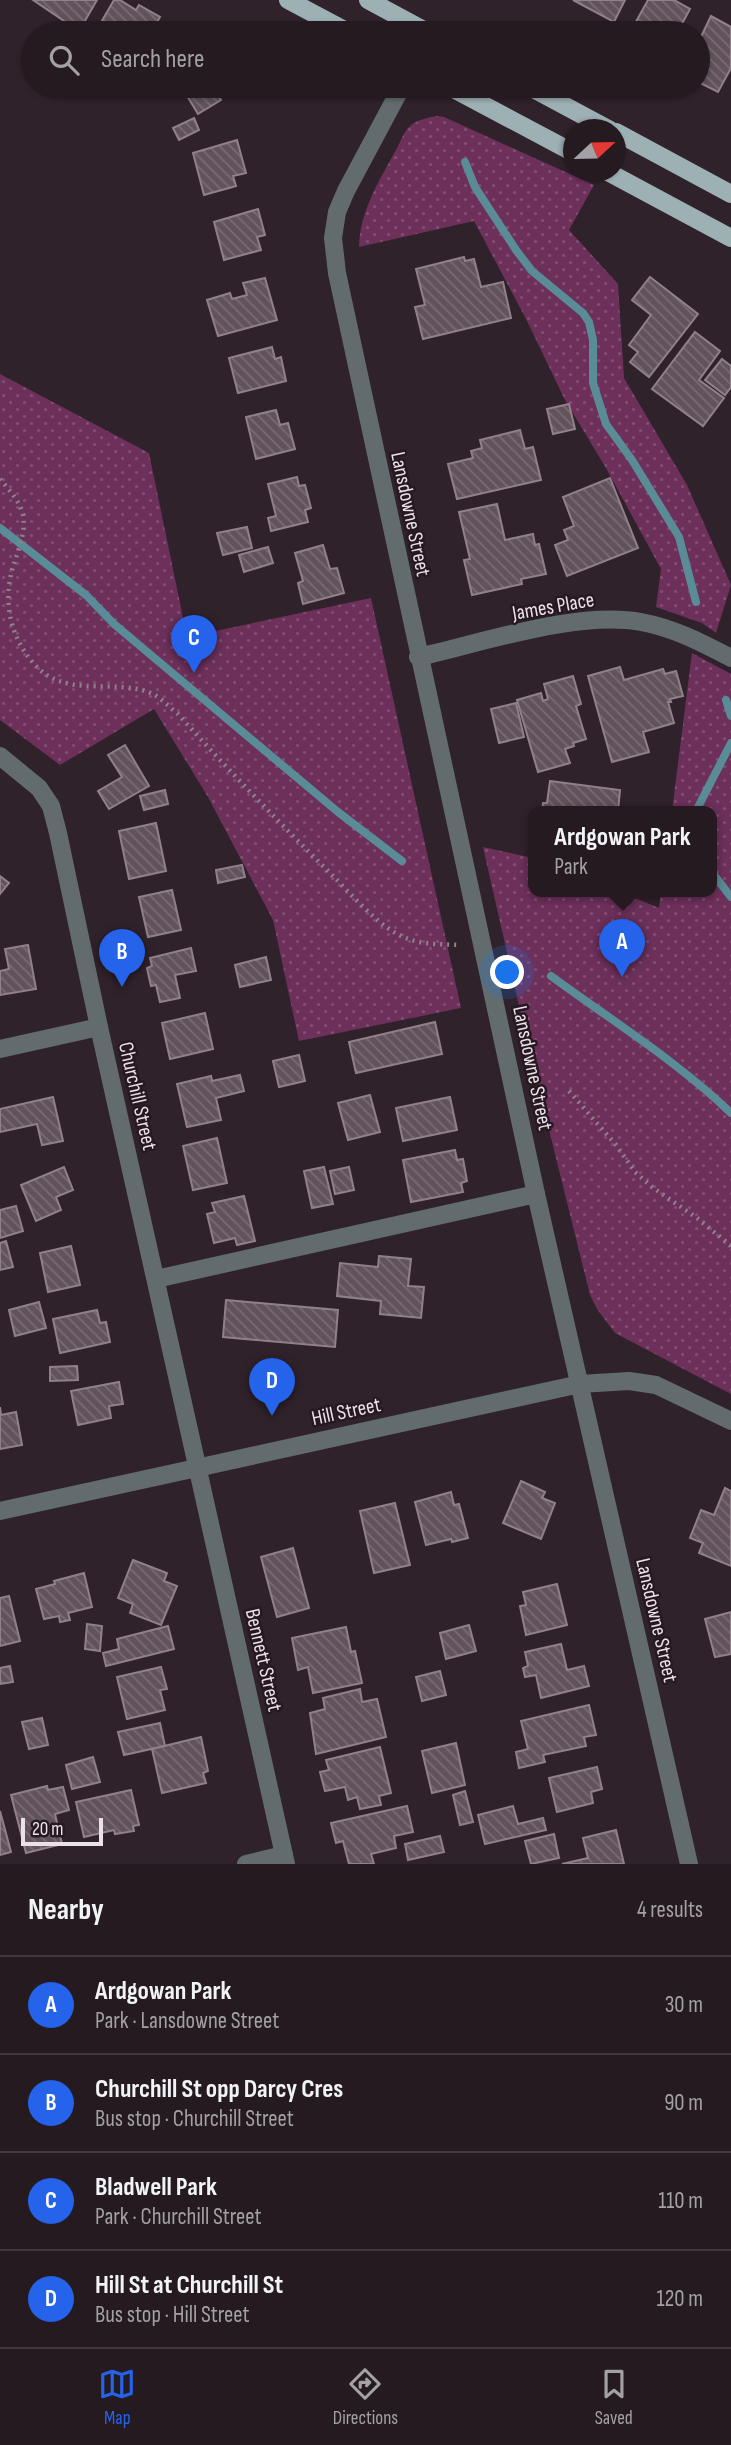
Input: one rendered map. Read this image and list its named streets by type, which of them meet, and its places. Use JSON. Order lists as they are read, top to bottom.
{
  "streets": {
    "street": [
      "Lansdowne Street",
      "James Place",
      "Churchill Street",
      "Hill Street",
      "Bennett Street"
    ]
  },
  "crossings": [
    ["Lansdowne Street", "James Place"],
    ["Lansdowne Street", "Hill Street"],
    ["Churchill Street", "Hill Street"],
    ["Churchill Street", "Bennett Street"],
    ["Hill Street", "Bennett Street"]
  ],
  "scale_bar": "20 m",
  "north": "right",
  "page": {
    "search": "Search here",
    "pins": [
      "C",
      "A",
      "B",
      "D"
    ],
    "popup": ["Ardgowan Park", "Park"],
    "scale": "20 m",
    "heading": ["Nearby", "4 results"],
    "list": [
      {
        "mark": "A",
        "name": "Ardgowan Park",
        "note": "Park · Lansdowne Street",
        "value": "30 m"
      },
      {
        "mark": "B",
        "name": "Churchill St opp Darcy Cres",
        "note": "Bus stop · Churchill Street",
        "value": "90 m"
      },
      {
        "mark": "C",
        "name": "Bladwell Park",
        "note": "Park · Churchill Street",
        "value": "110 m"
      },
      {
        "mark": "D",
        "name": "Hill St at Churchill St",
        "note": "Bus stop · Hill Street",
        "value": "120 m"
      }
    ],
    "nav": ["Map", "Directions", "Saved"]
  }
}
